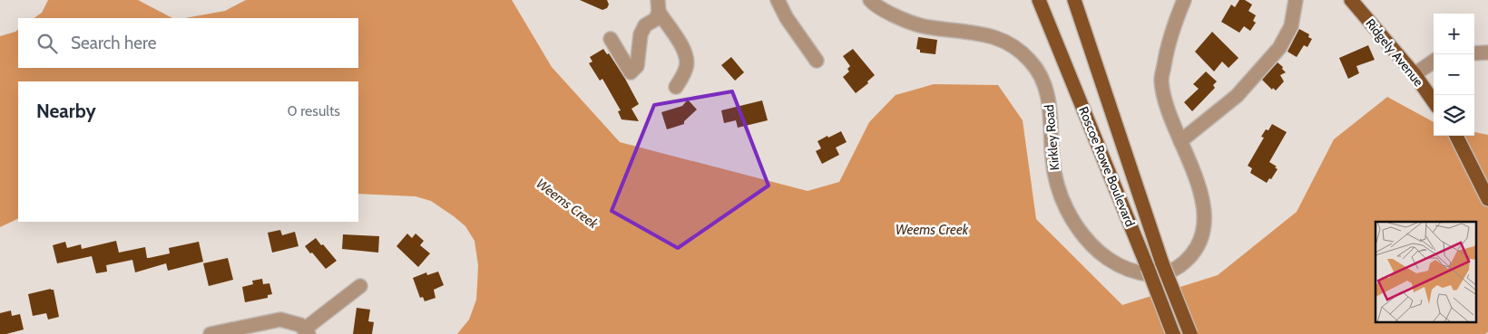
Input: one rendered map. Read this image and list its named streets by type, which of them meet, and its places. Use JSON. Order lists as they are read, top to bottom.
{
  "streets": {
    "main road": ["Ridgely Avenue", "Roscoe Rowe Boulevard"],
    "street": ["Kirkley Road"]
  },
  "water": ["Weems Creek"],
  "page": {
    "map_buttons": ["+", "−"],
    "search": "Search here",
    "heading": ["Nearby", "0 results"]
  }
}
